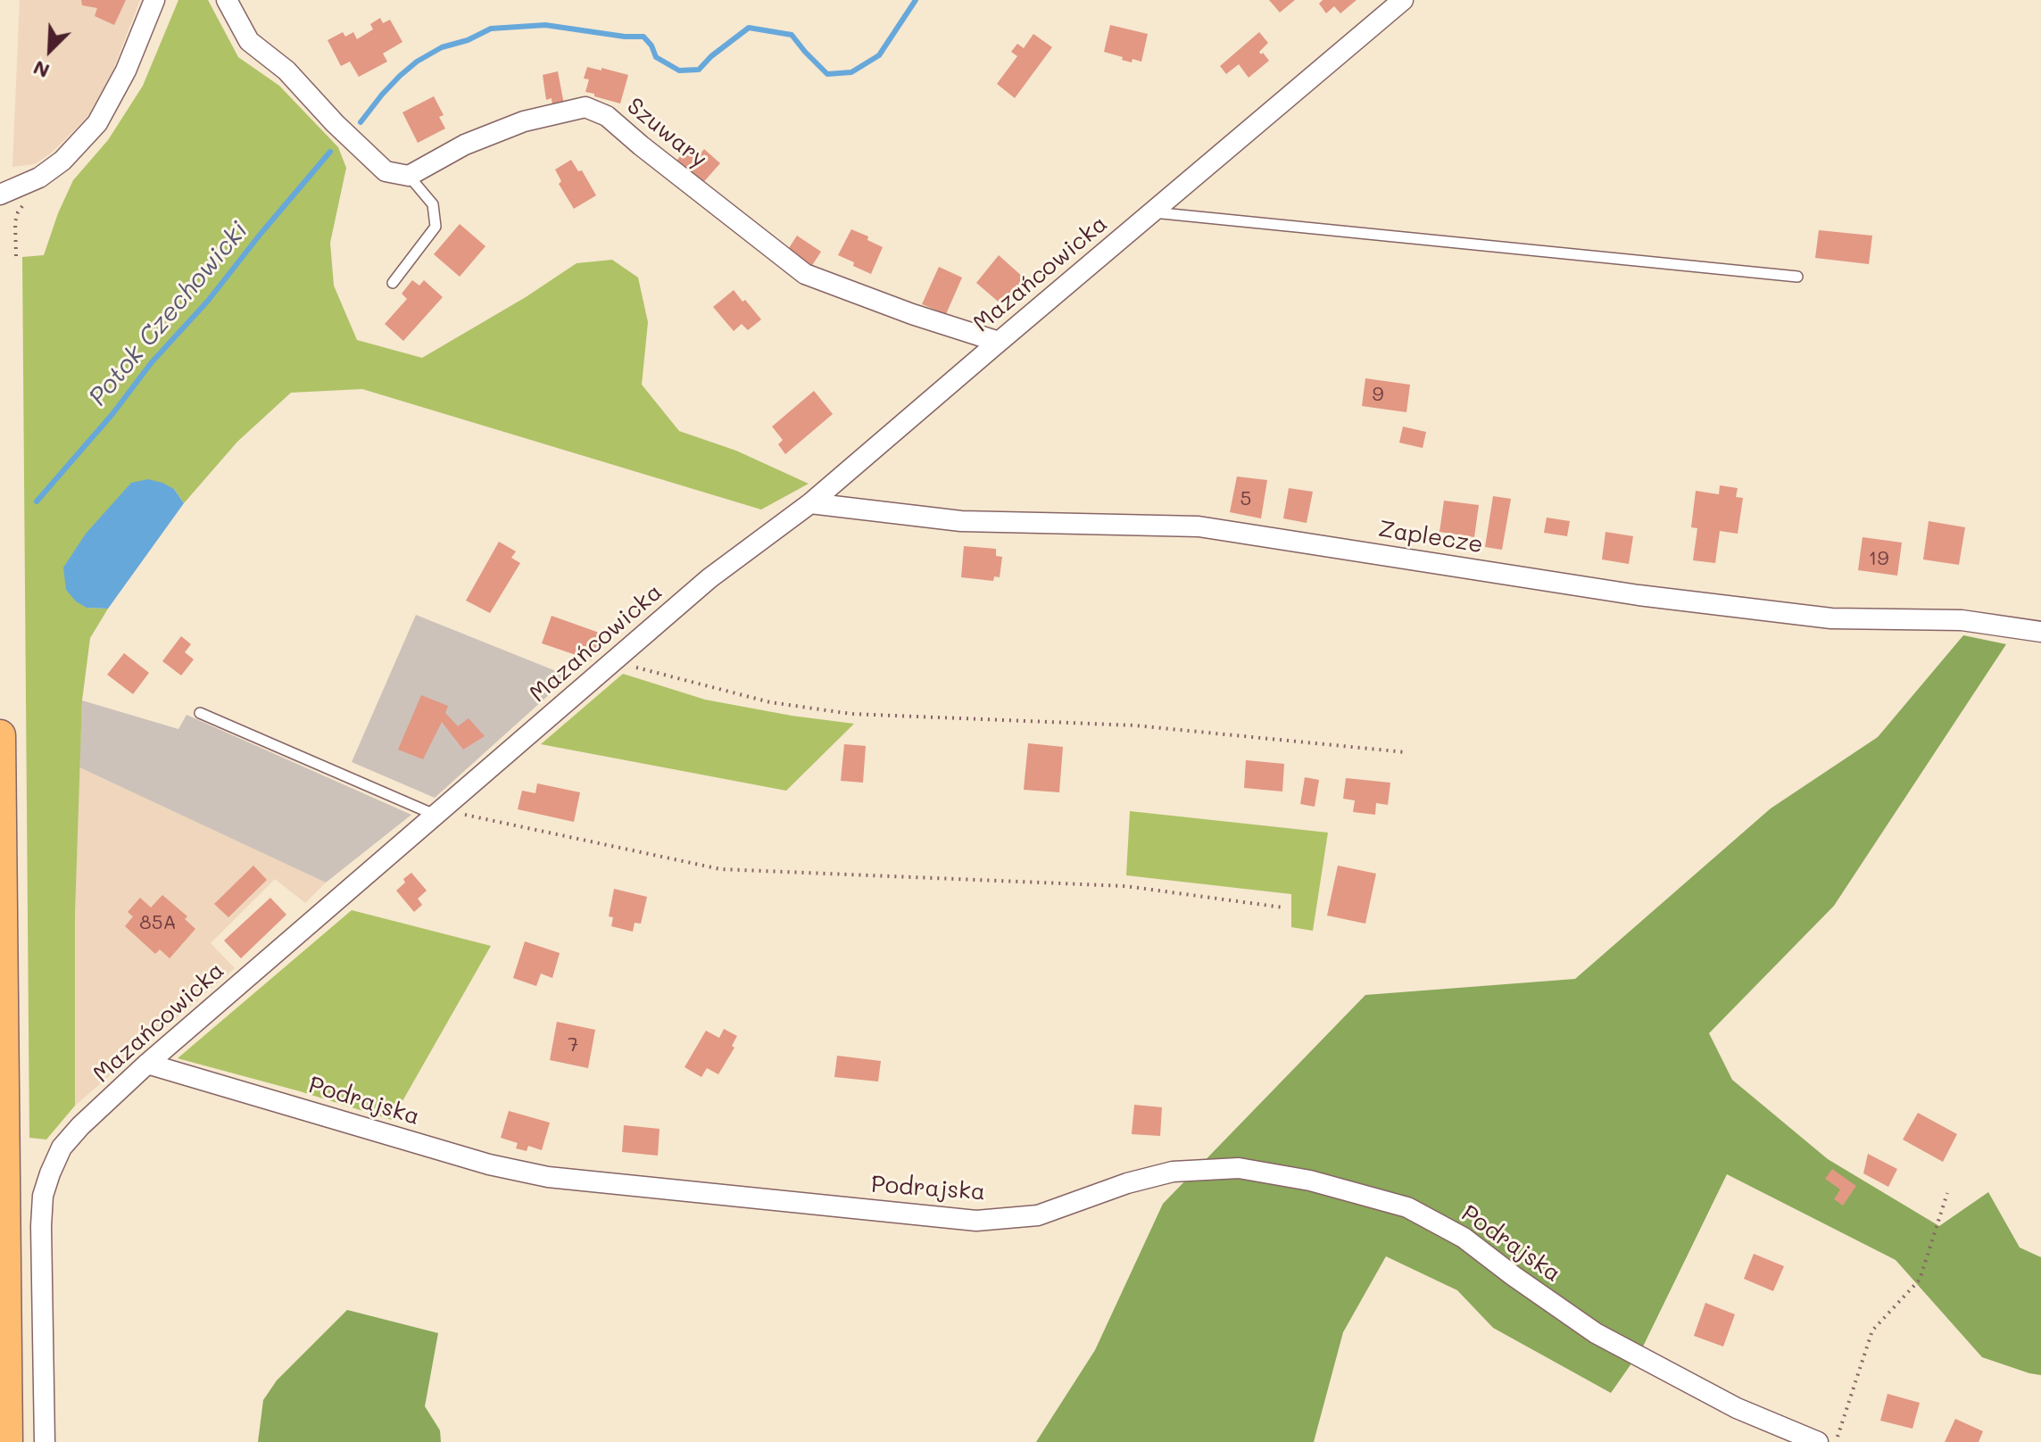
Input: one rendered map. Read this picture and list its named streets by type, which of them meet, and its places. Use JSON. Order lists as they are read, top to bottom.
{
  "streets": {
    "street": [
      "Szuwary",
      "Mazańcowicka",
      "Zaplecze",
      "Podrajska"
    ]
  },
  "crossings": [
    ["Szuwary", "Mazańcowicka"],
    ["Mazańcowicka", "Zaplecze"],
    ["Mazańcowicka", "Podrajska"]
  ],
  "water": ["Potok Czechowicki"],
  "house_numbers": [
    "9",
    "5",
    "19",
    "85A",
    "7"
  ],
  "north": "bottom left"
}
